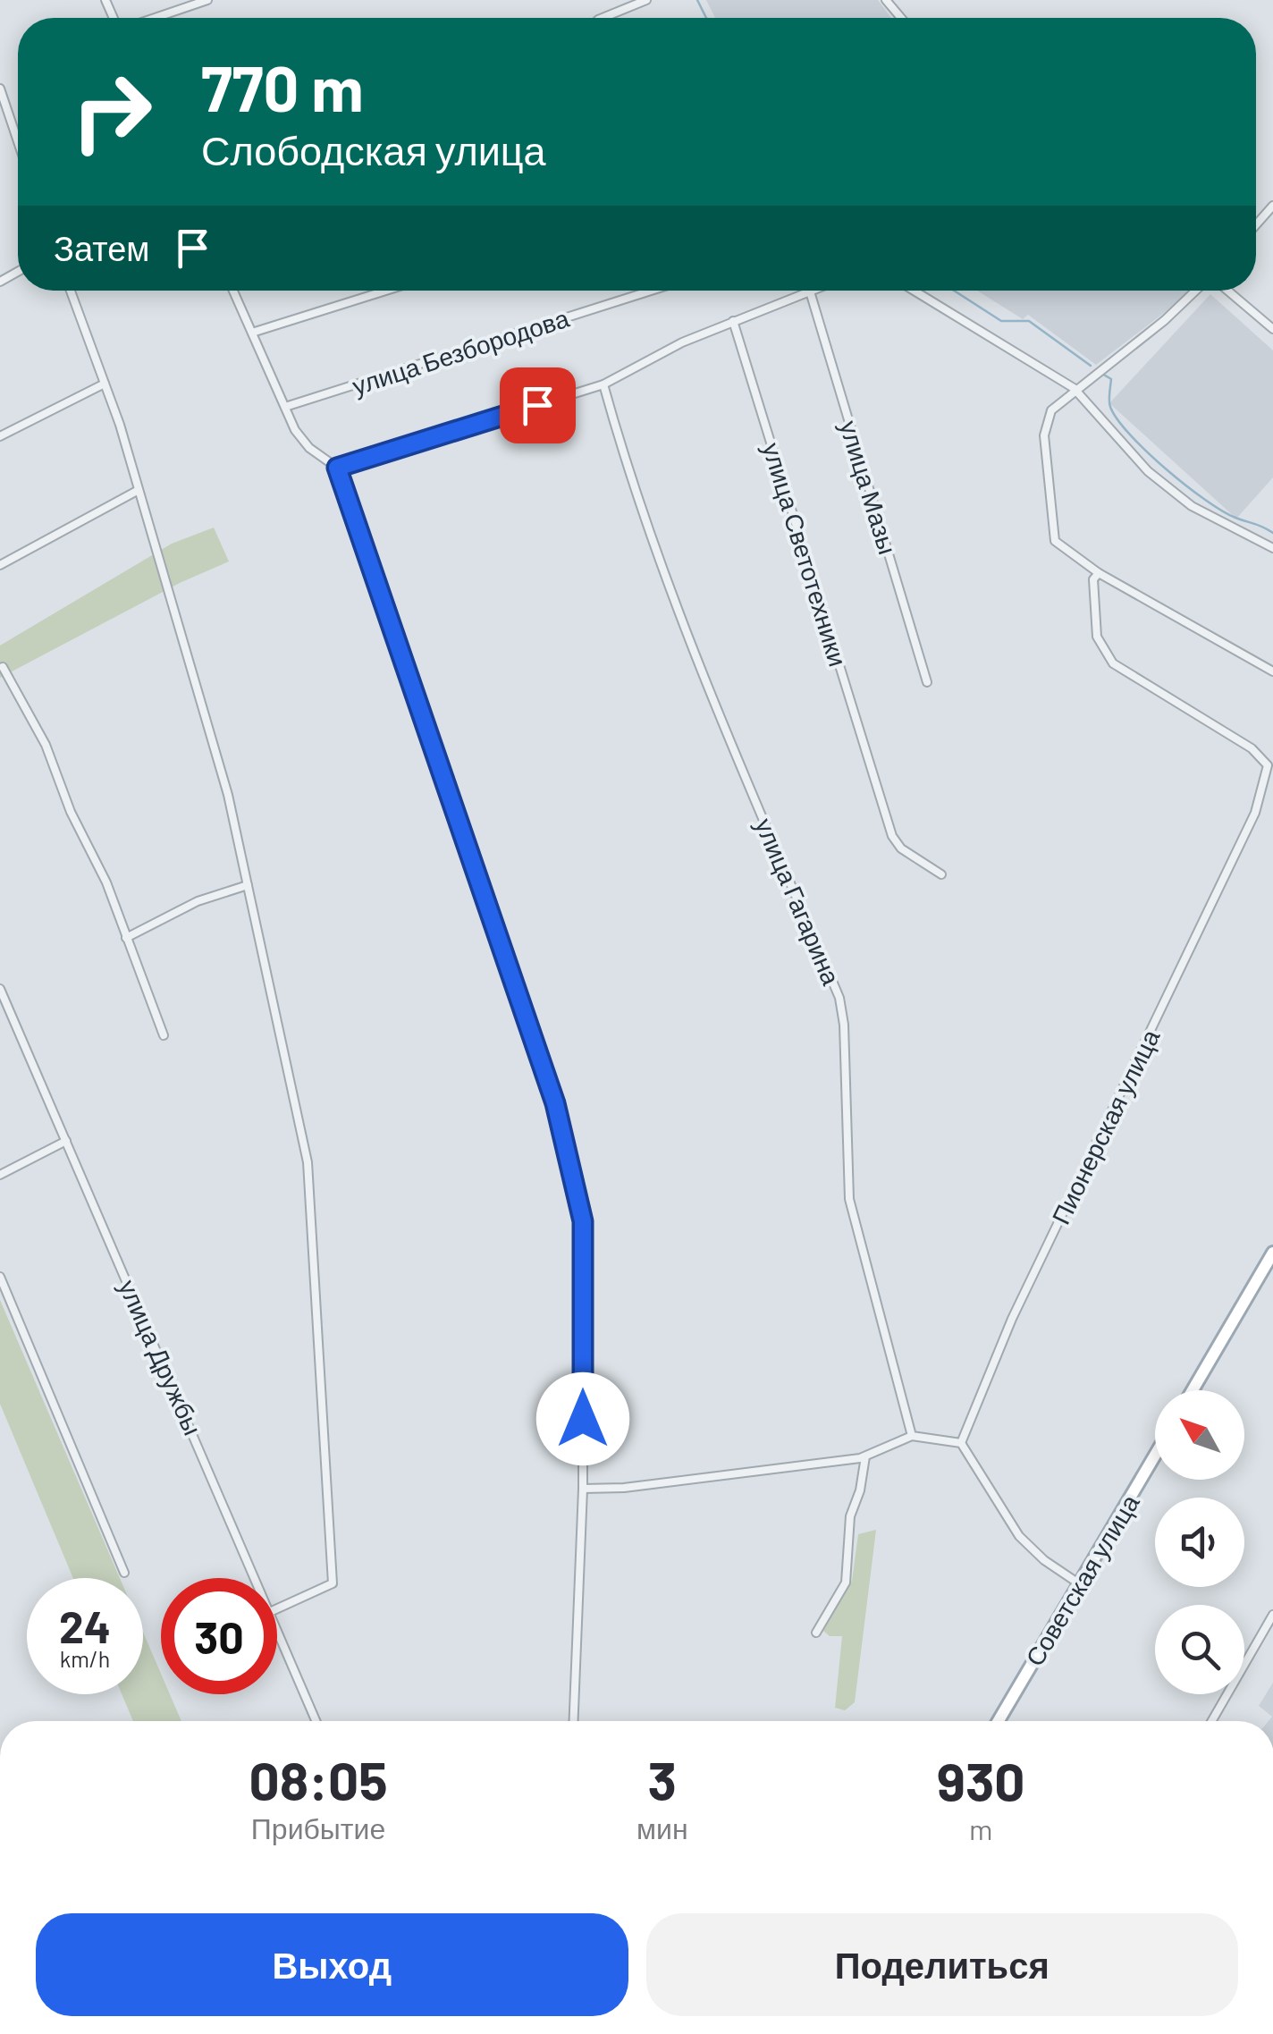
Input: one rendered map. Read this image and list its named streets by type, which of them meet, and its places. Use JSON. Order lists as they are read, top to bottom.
{
  "streets": {
    "main road": ["Советская улица"],
    "street": [
      "улица Безбородова",
      "улица Мазы",
      "улица Светотехники",
      "улица Гагарина",
      "Пионерская улица",
      "улица Дружбы"
    ]
  },
  "north": "top left",
  "page": {
    "turn": ["770 m", "Слободская улица"],
    "then": "Затем",
    "speed": "24 km/h",
    "limit": "30",
    "eta": [
      "08:05",
      "Прибытие",
      "3",
      "мин",
      "930",
      "m"
    ],
    "buttons": ["Выход", "Поделиться"]
  }
}
